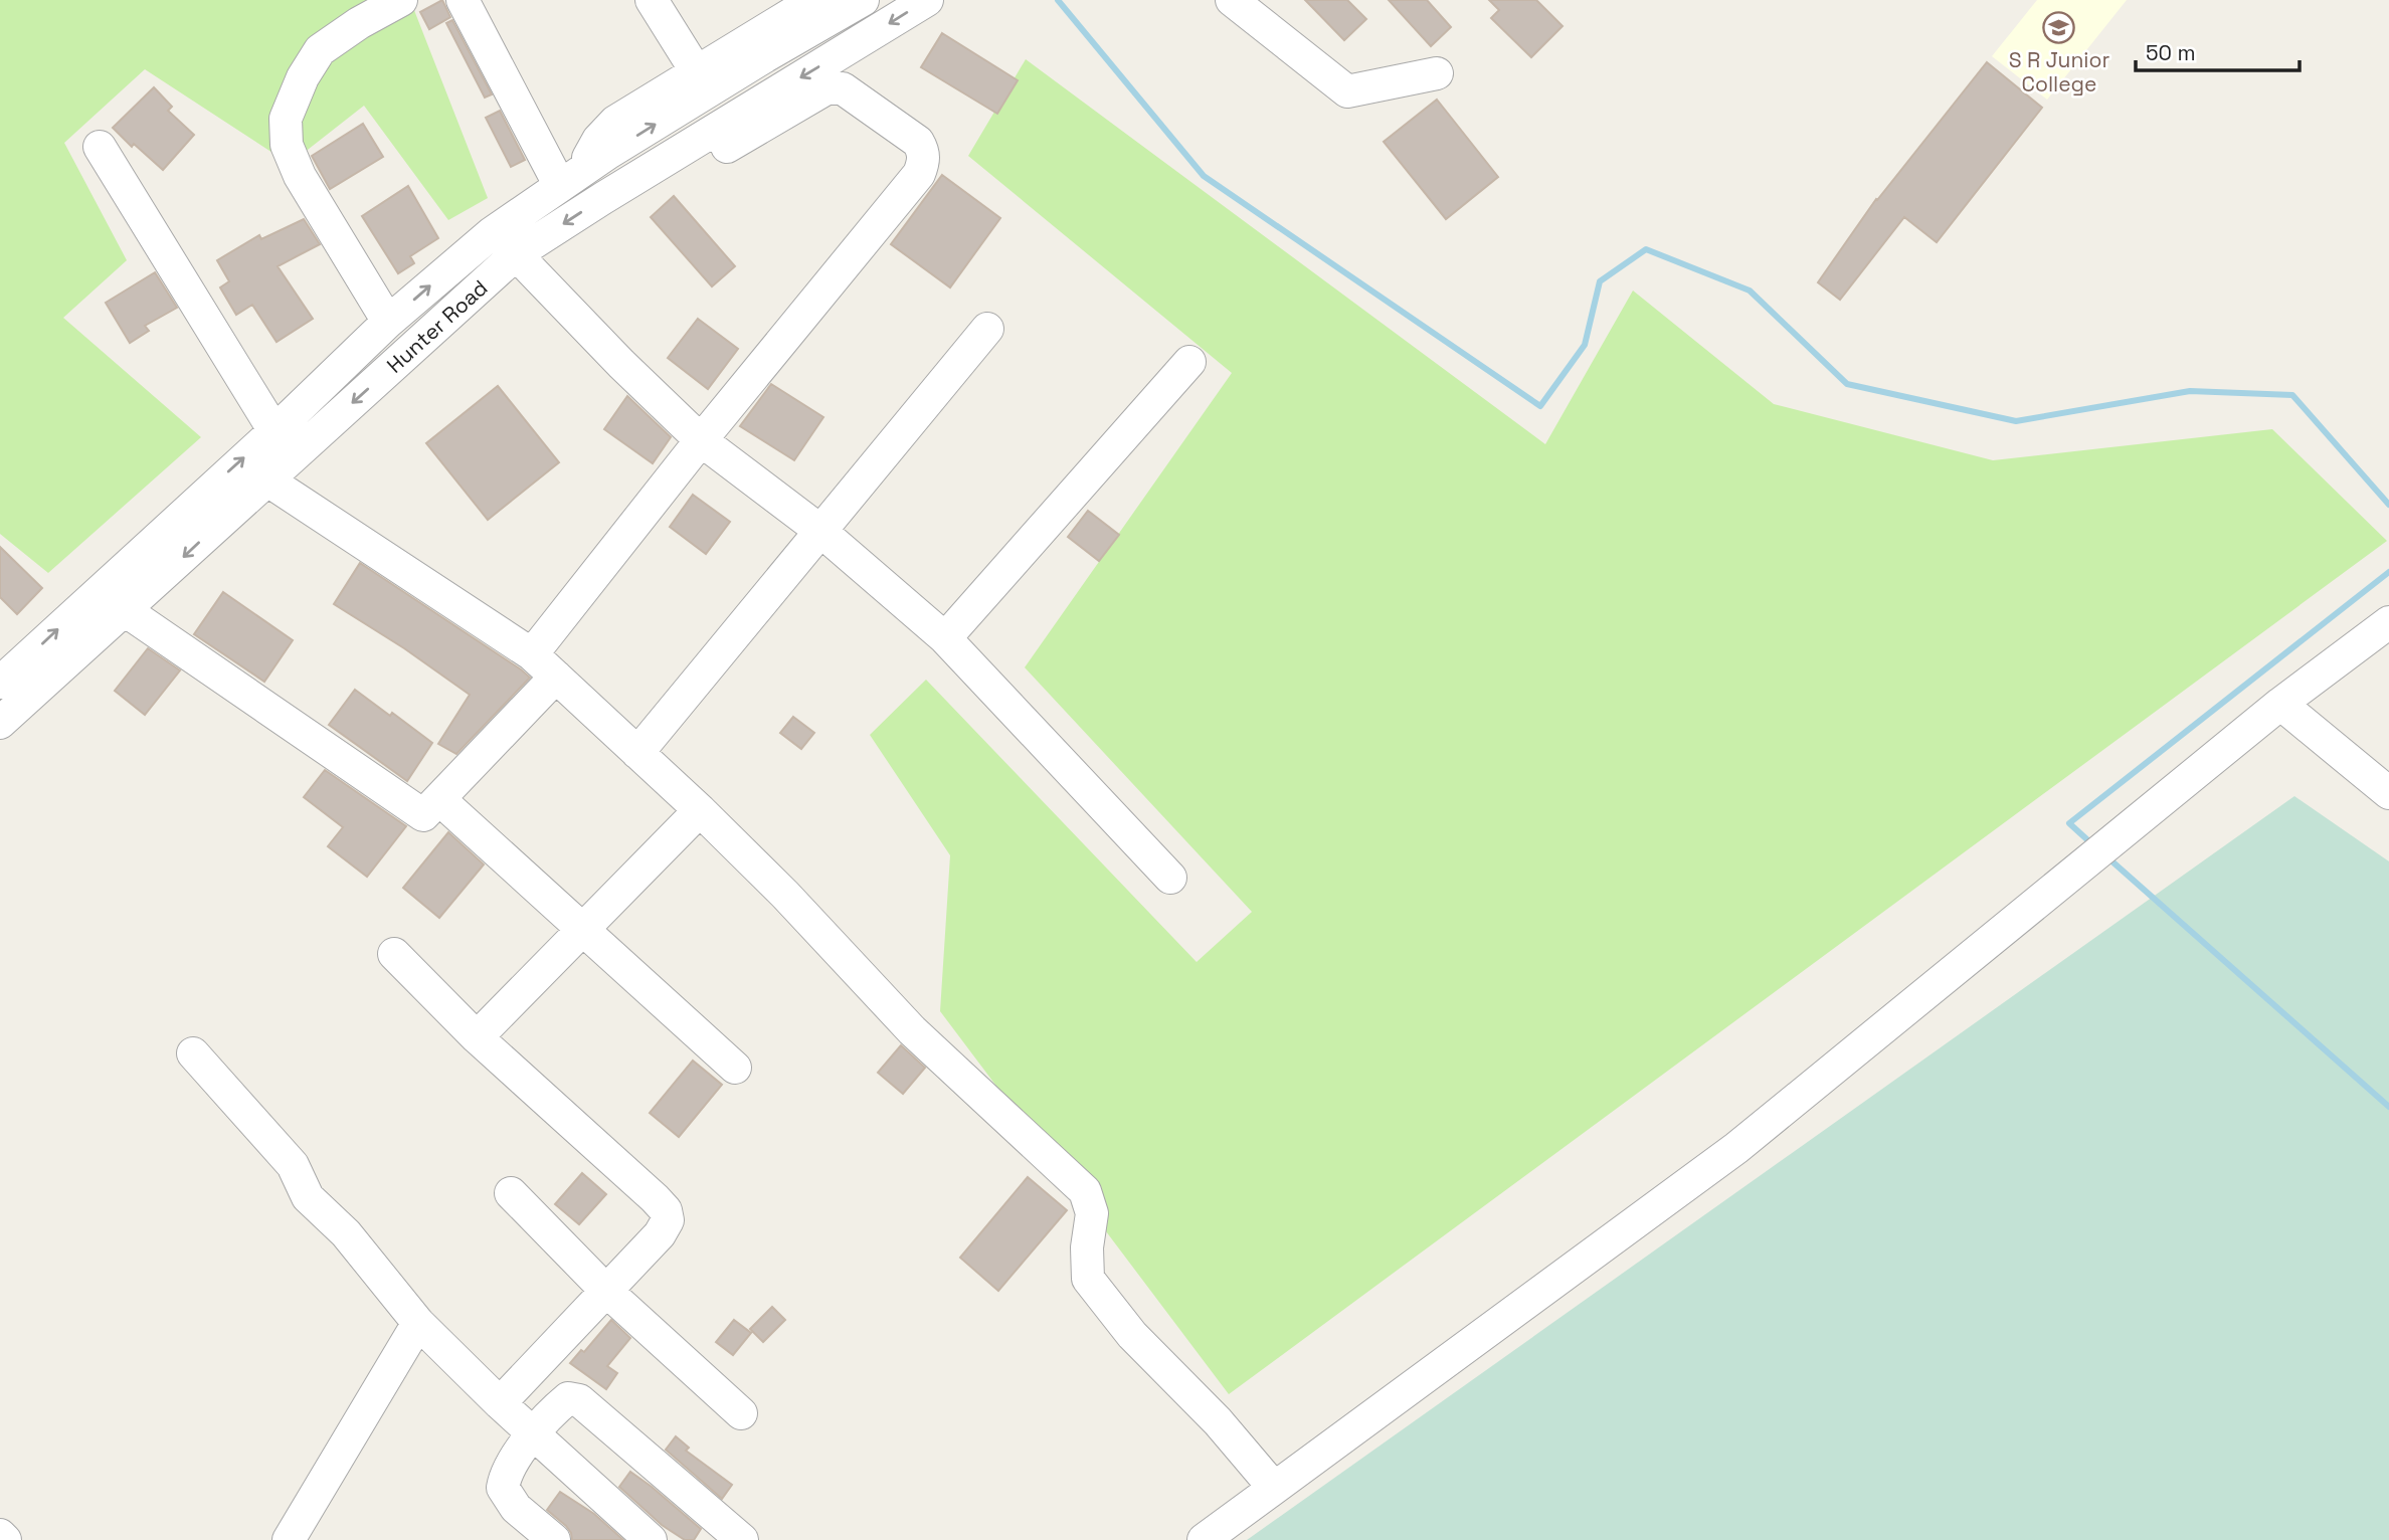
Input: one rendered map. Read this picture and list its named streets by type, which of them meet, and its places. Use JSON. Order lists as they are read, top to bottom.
{
  "streets": {
    "street": ["Hunter Road"]
  },
  "places": {
    "school or university": ["S R Junior College"]
  },
  "scale_bar": "50 m"
}
